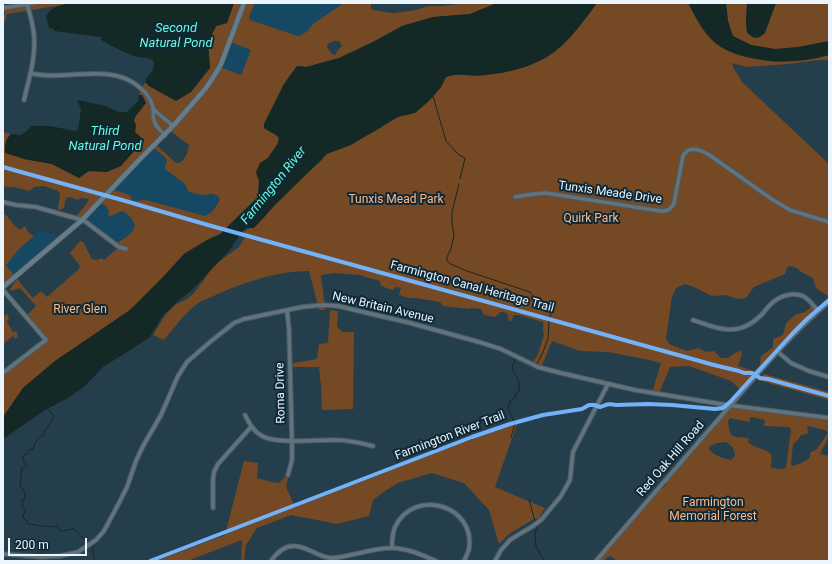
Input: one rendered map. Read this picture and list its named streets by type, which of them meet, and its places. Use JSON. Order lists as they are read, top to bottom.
{
  "streets": {
    "street": [
      "Tunxis Meade Drive",
      "New Britain Avenue",
      "Roma Drive",
      "Red Oak Hill Road"
    ],
    "cycle path": ["Farmington Canal Heritage Trail", "Farmington River Trail"]
  },
  "crossings": [
    ["New Britain Avenue", "Roma Drive"],
    ["New Britain Avenue", "Red Oak Hill Road"]
  ],
  "water": ["Second Natural Pond", "Third Natural Pond", "Farmington River"],
  "parks": [
    "Tunxis Mead Park",
    "Quirk Park",
    "River Glen",
    "Farmington Memorial Forest"
  ],
  "scale_bar": "200 m"
}
